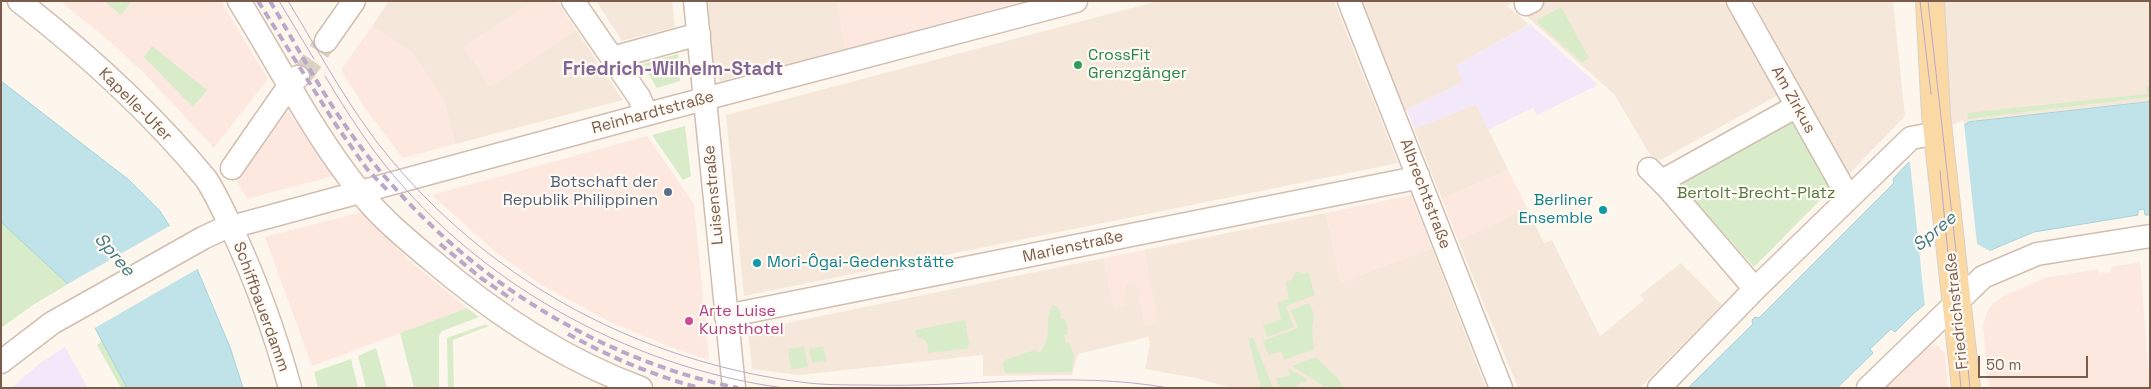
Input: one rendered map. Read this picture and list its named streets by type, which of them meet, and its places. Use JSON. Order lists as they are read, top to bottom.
{
  "streets": {
    "main road": ["Friedrichstraße"],
    "street": [
      "Am Zirkus",
      "Kapelle-Ufer",
      "Reinhardtstraße",
      "Albrechtstraße",
      "Luisenstraße",
      "Marienstraße",
      "Schiffbauerdamm"
    ]
  },
  "crossings": [
    ["Kapelle-Ufer", "Reinhardtstraße"],
    ["Kapelle-Ufer", "Schiffbauerdamm"],
    ["Reinhardtstraße", "Luisenstraße"],
    ["Reinhardtstraße", "Schiffbauerdamm"],
    ["Albrechtstraße", "Marienstraße"],
    ["Luisenstraße", "Marienstraße"]
  ],
  "districts": ["Friedrich-Wilhelm-Stadt"],
  "water": ["Spree"],
  "parks": ["Bertolt-Brecht-Platz"],
  "places": [
    "CrossFit Grenzgänger",
    "Botschaft der Republik Philippinen",
    "Berliner Ensemble",
    "Mori-Ôgai-Gedenkstätte",
    "Arte Luise Kunsthotel"
  ],
  "scale_bar": "50 m"
}
